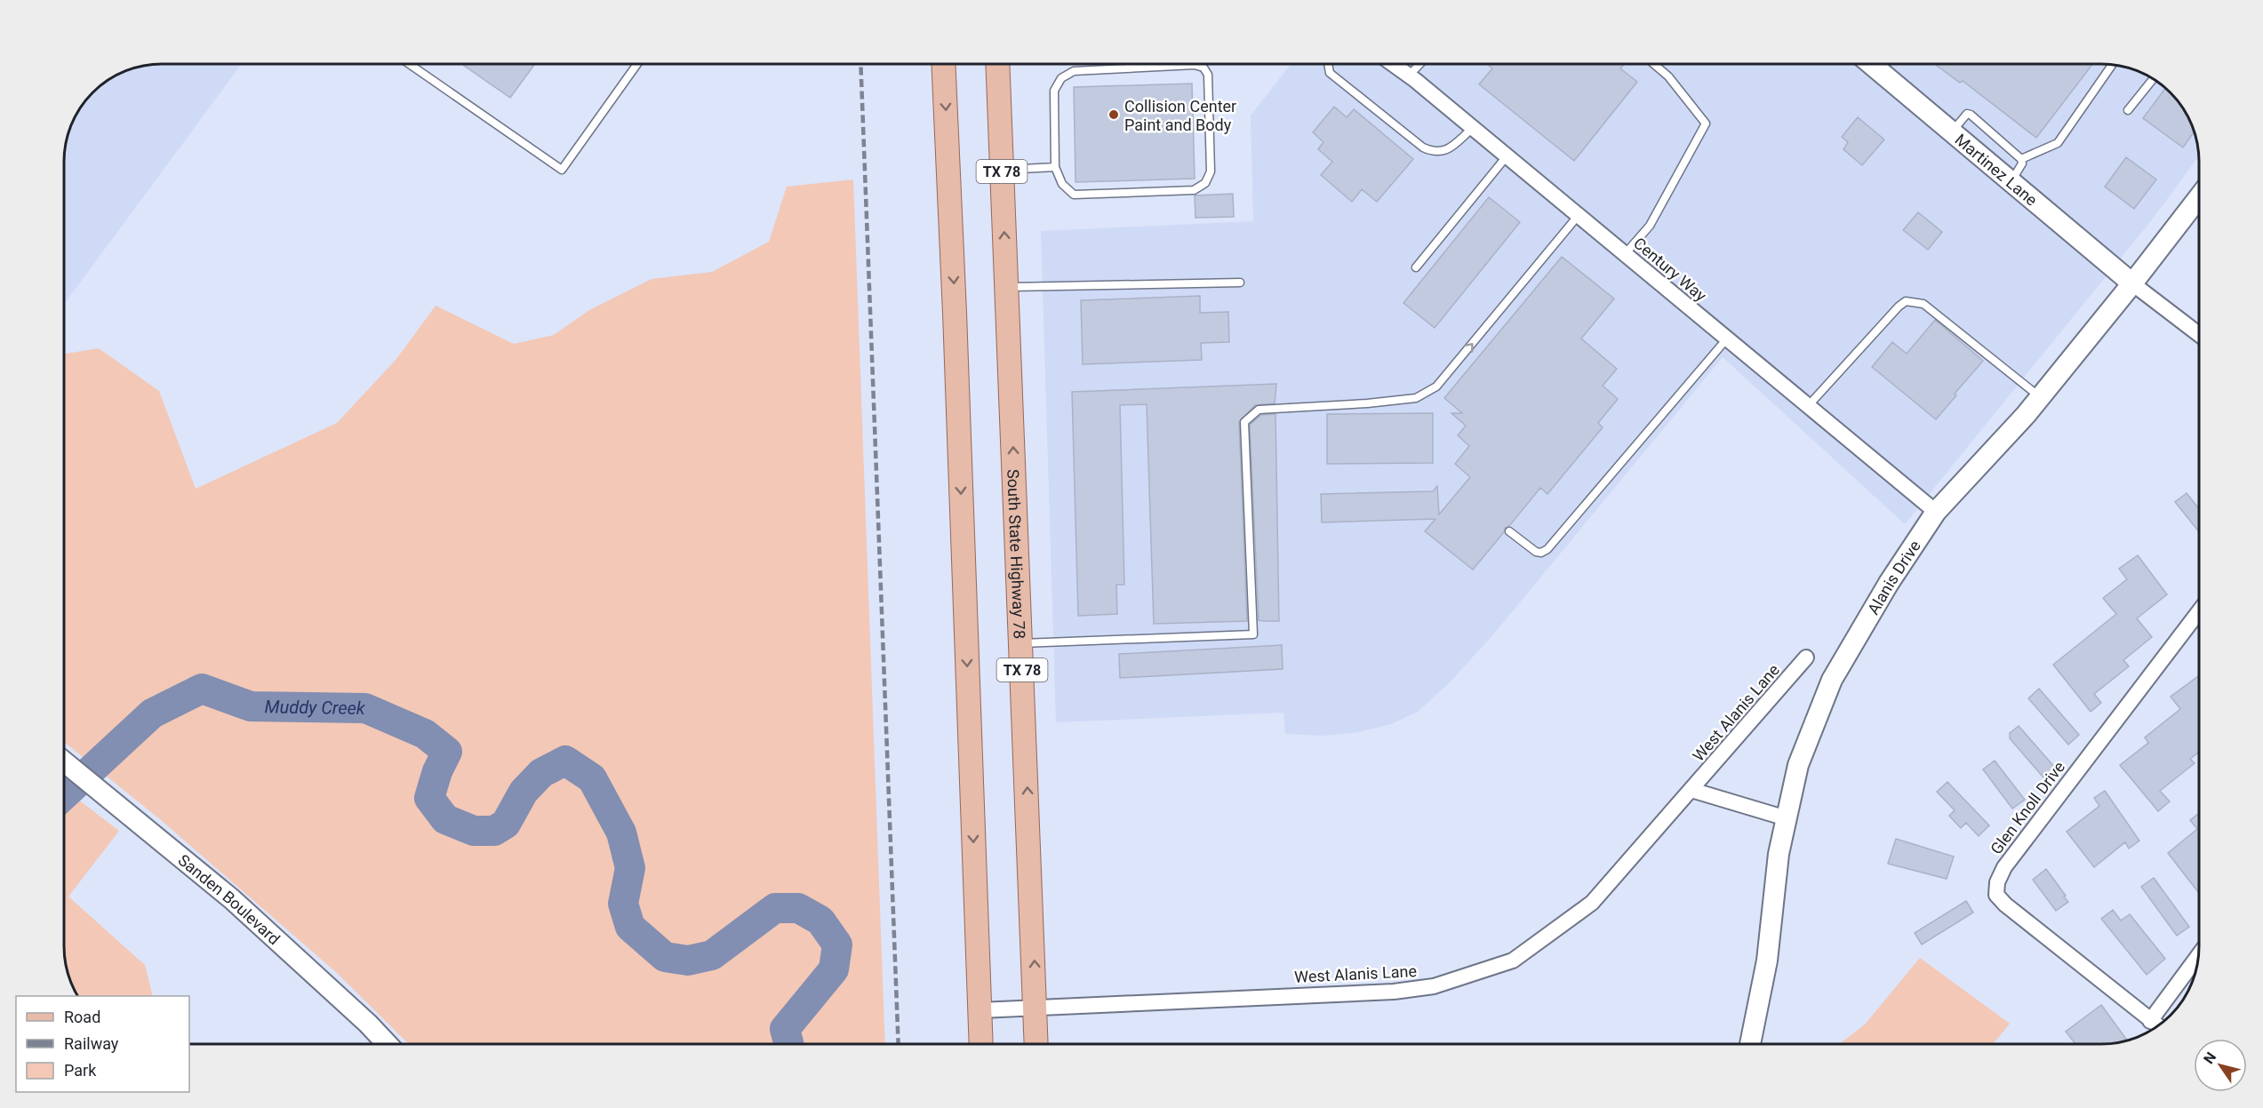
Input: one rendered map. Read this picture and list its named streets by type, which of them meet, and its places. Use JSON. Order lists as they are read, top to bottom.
{
  "streets": {
    "main road": [
      "Martinez Lane",
      "TX 78",
      "South State Highway 78",
      "Alanis Drive",
      "Sanden Boulevard"
    ],
    "street": ["Century Way", "West Alanis Lane", "Glen Knoll Drive"]
  },
  "crossings": [
    ["Martinez Lane", "Alanis Drive"],
    ["Century Way", "Alanis Drive"],
    ["South State Highway 78", "West Alanis Lane"]
  ],
  "water": ["Muddy Creek"],
  "places": ["Collision Center Paint and Body"],
  "legend": ["Road", "Railway", "Park"],
  "north": "top left"
}
